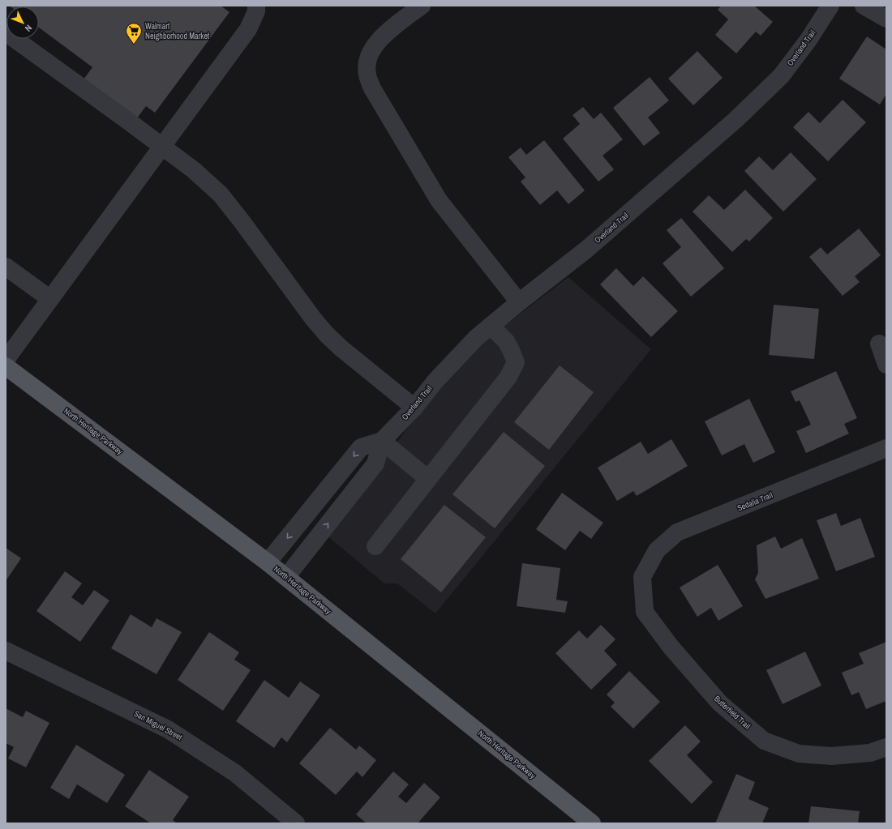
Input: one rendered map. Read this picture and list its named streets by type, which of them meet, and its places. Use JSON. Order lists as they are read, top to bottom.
{
  "streets": {
    "main road": ["North Heritage Parkway"],
    "street": [
      "Overland Trail",
      "Sedalia Trail",
      "Butterfield Trail",
      "San Miguel Street"
    ]
  },
  "crossings": [
    ["Overland Trail", "North Heritage Parkway"],
    ["Sedalia Trail", "Butterfield Trail"]
  ],
  "places": {
    "supermarket": ["Walmart Neighborhood Market"]
  },
  "north": "bottom right"
}
